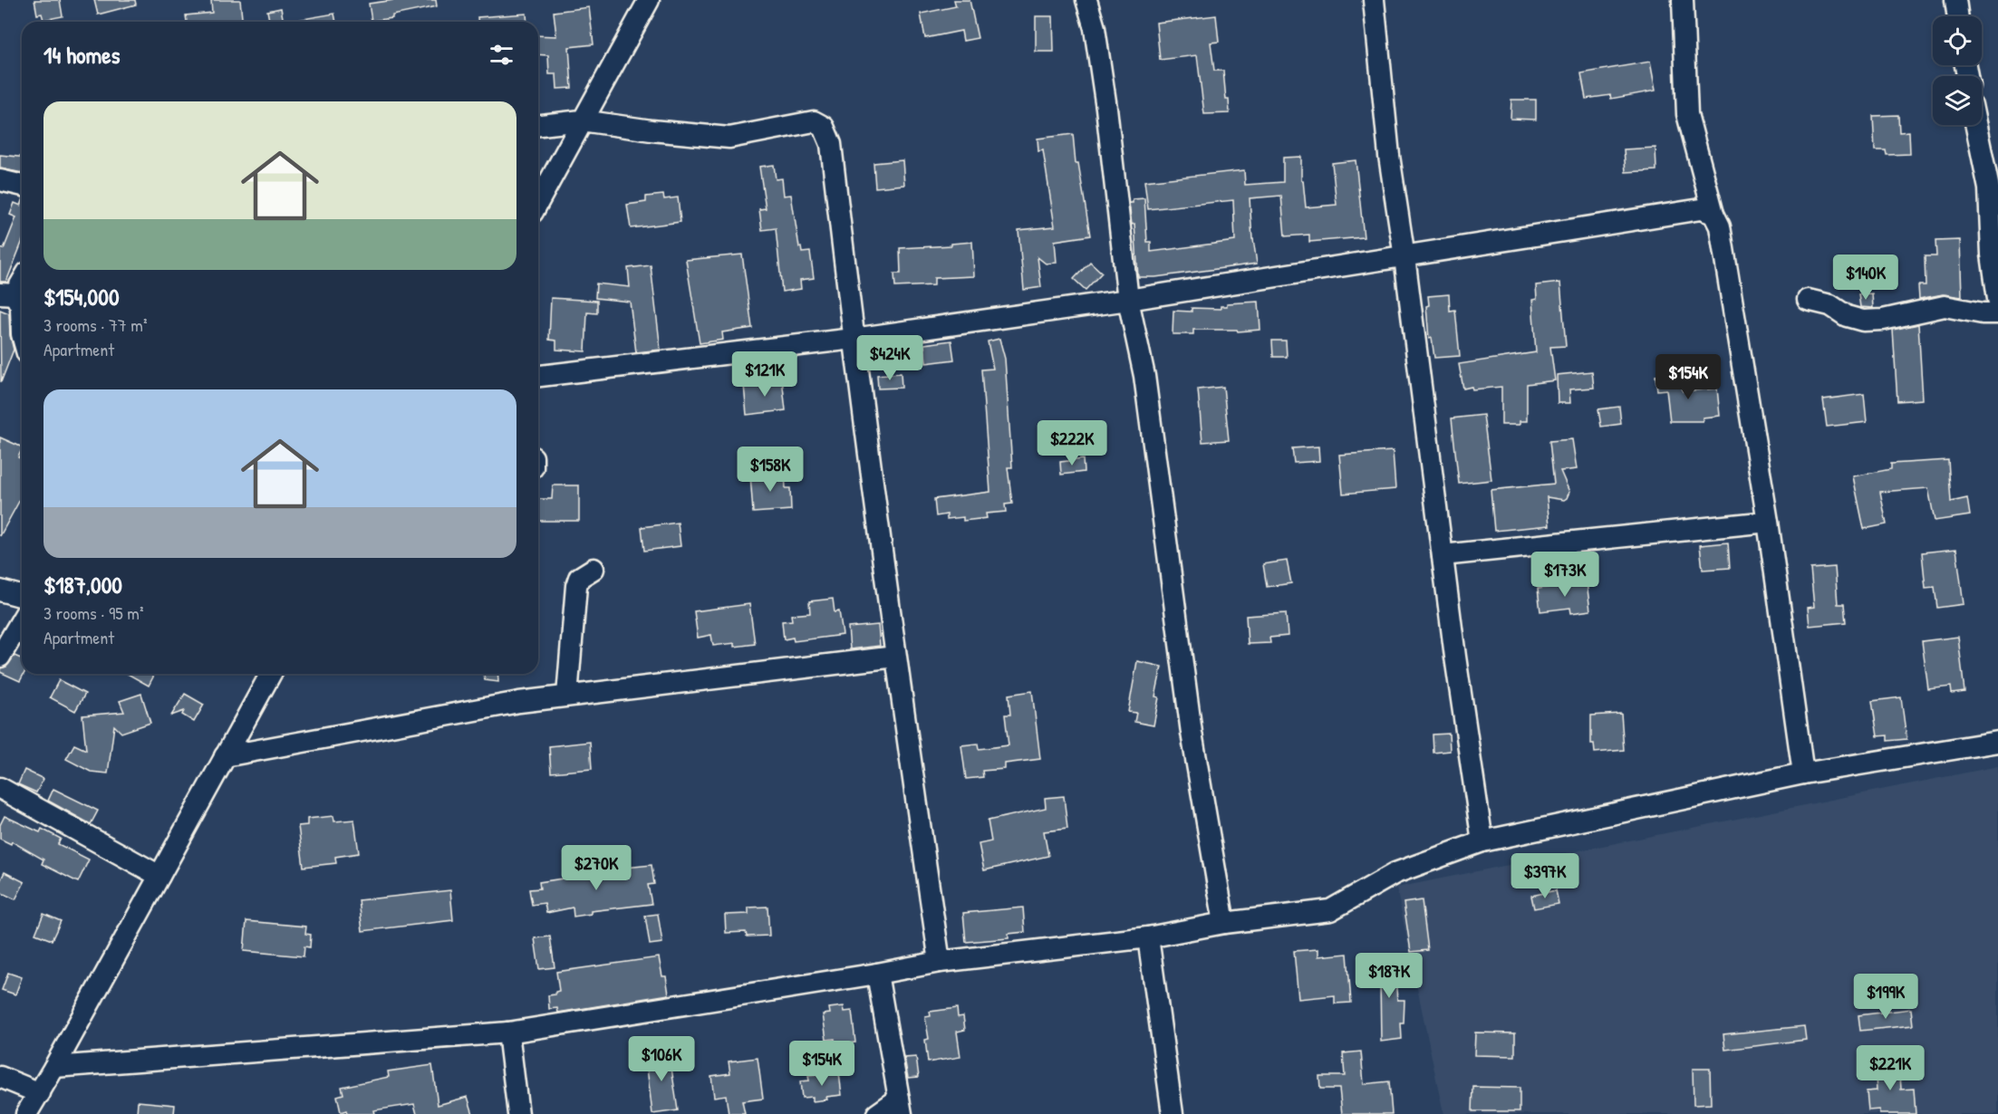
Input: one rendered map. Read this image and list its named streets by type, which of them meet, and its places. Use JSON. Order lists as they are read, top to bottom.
{
  "page": {
    "heading": "14 homes",
    "list": [
      {
        "name": "$154,000",
        "note": "3 rooms · 77 m² · Apartment"
      },
      {
        "name": "$187,000",
        "note": "3 rooms · 95 m² · Apartment"
      }
    ],
    "price": [
      "$140K",
      "$424K",
      "$121K",
      "$154K",
      "$222K",
      "$158K",
      "$173K",
      "$270K",
      "$397K",
      "$187K",
      "$199K",
      "$106K",
      "$154K",
      "$221K"
    ]
  }
}
